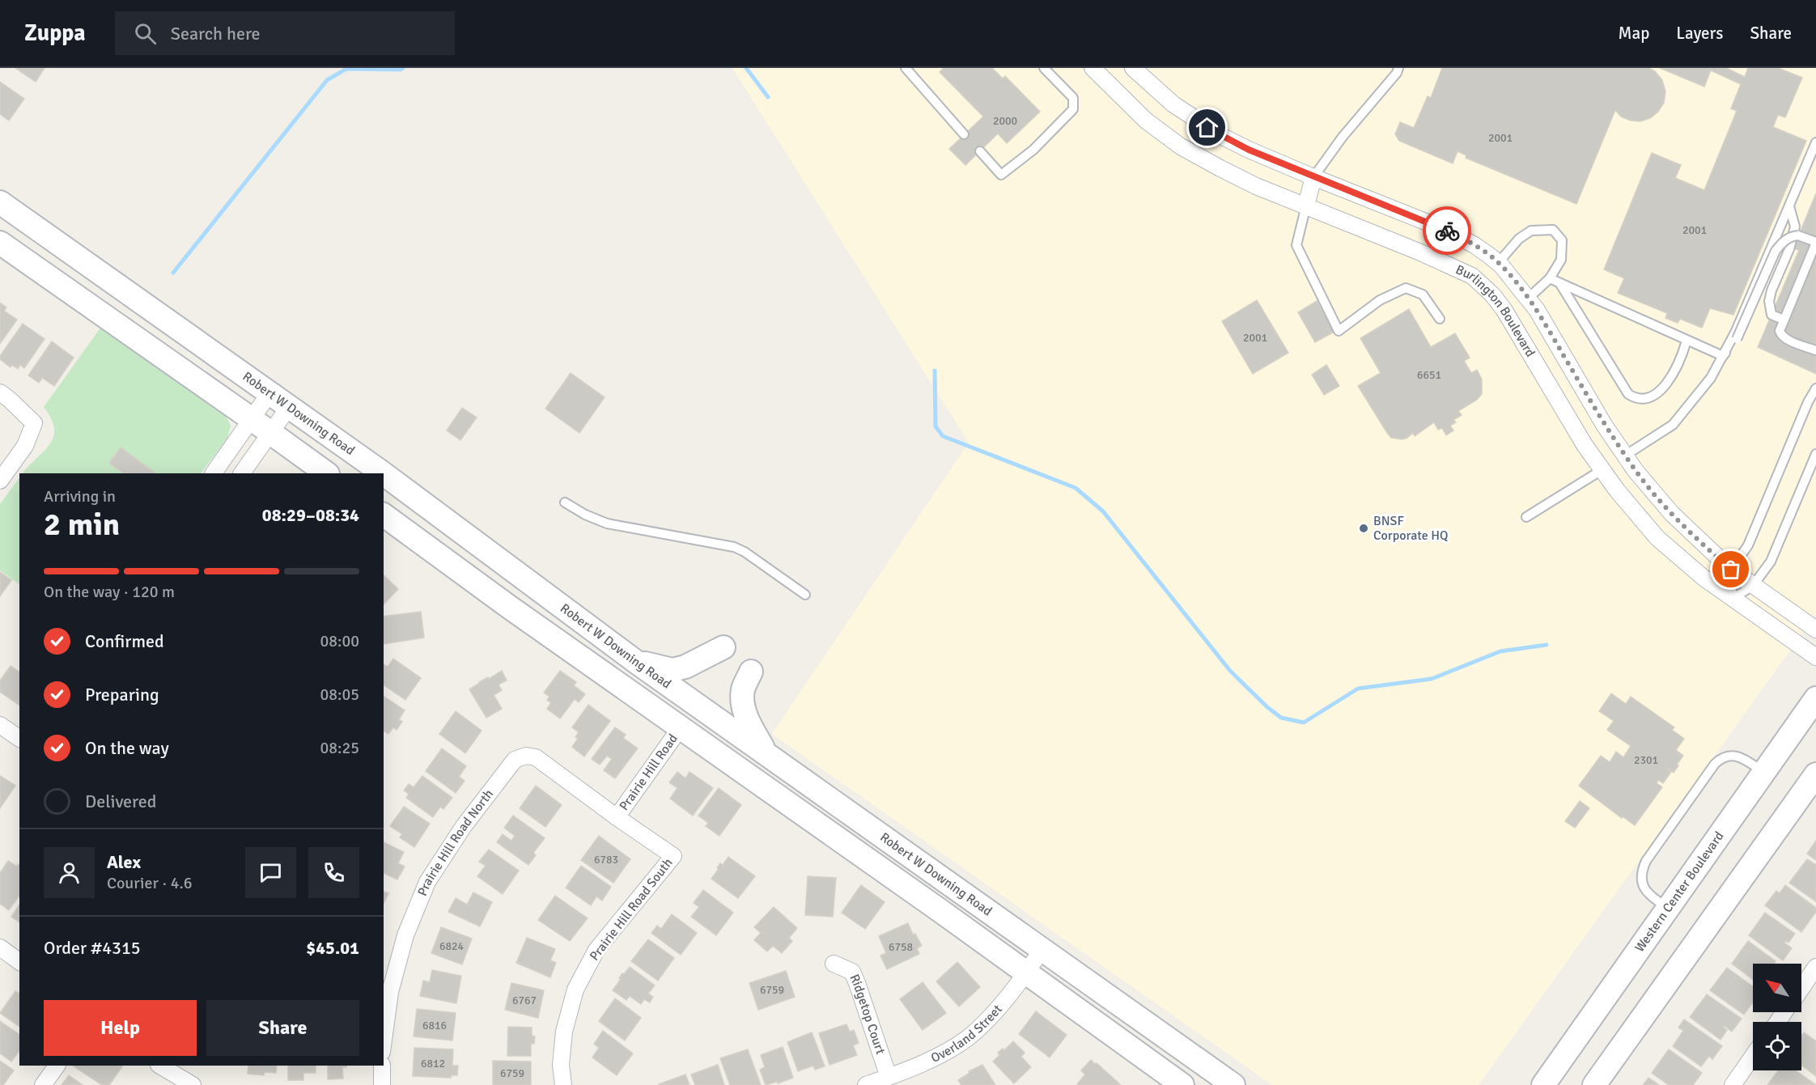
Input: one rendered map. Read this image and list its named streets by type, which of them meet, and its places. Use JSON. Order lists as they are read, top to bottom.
{
  "streets": {
    "main road": ["Robert W Downing Road", "Western Center Boulevard"],
    "street": [
      "Burlington Boulevard",
      "Prairie Hill Road",
      "Prairie Hill Road North",
      "Prairie Hill Road South",
      "Ridgetop Court",
      "Overland Street"
    ]
  },
  "crossings": [
    ["Robert W Downing Road", "Prairie Hill Road"],
    ["Robert W Downing Road", "Overland Street"],
    ["Prairie Hill Road", "Prairie Hill Road North"],
    ["Prairie Hill Road", "Prairie Hill Road South"],
    ["Prairie Hill Road North", "Prairie Hill Road South"],
    ["Ridgetop Court", "Overland Street"]
  ],
  "places": ["BNSF Corporate HQ"],
  "house_numbers": [
    "2000",
    "2001",
    "2001",
    "2001",
    "6651",
    "2301",
    "6783",
    "6824",
    "6758",
    "6759",
    "6767",
    "6816",
    "6812",
    "6759"
  ],
  "north": "top left",
  "page": {
    "header": "Zuppa",
    "search": "Search here",
    "nav": ["Map", "Layers", "Share"],
    "heading": ["2 min", "Arriving in", "08:29–08:34"],
    "panel": [
      "Alex",
      "Courier · 4.6",
      "Order #4315",
      "$45.01"
    ],
    "bar": "On the way · 120 m",
    "list": [
      ["Confirmed", "08:00"],
      ["Preparing", "08:05"],
      ["On the way", "08:25"],
      "Delivered"
    ],
    "buttons": ["Help", "Share"]
  }
}
